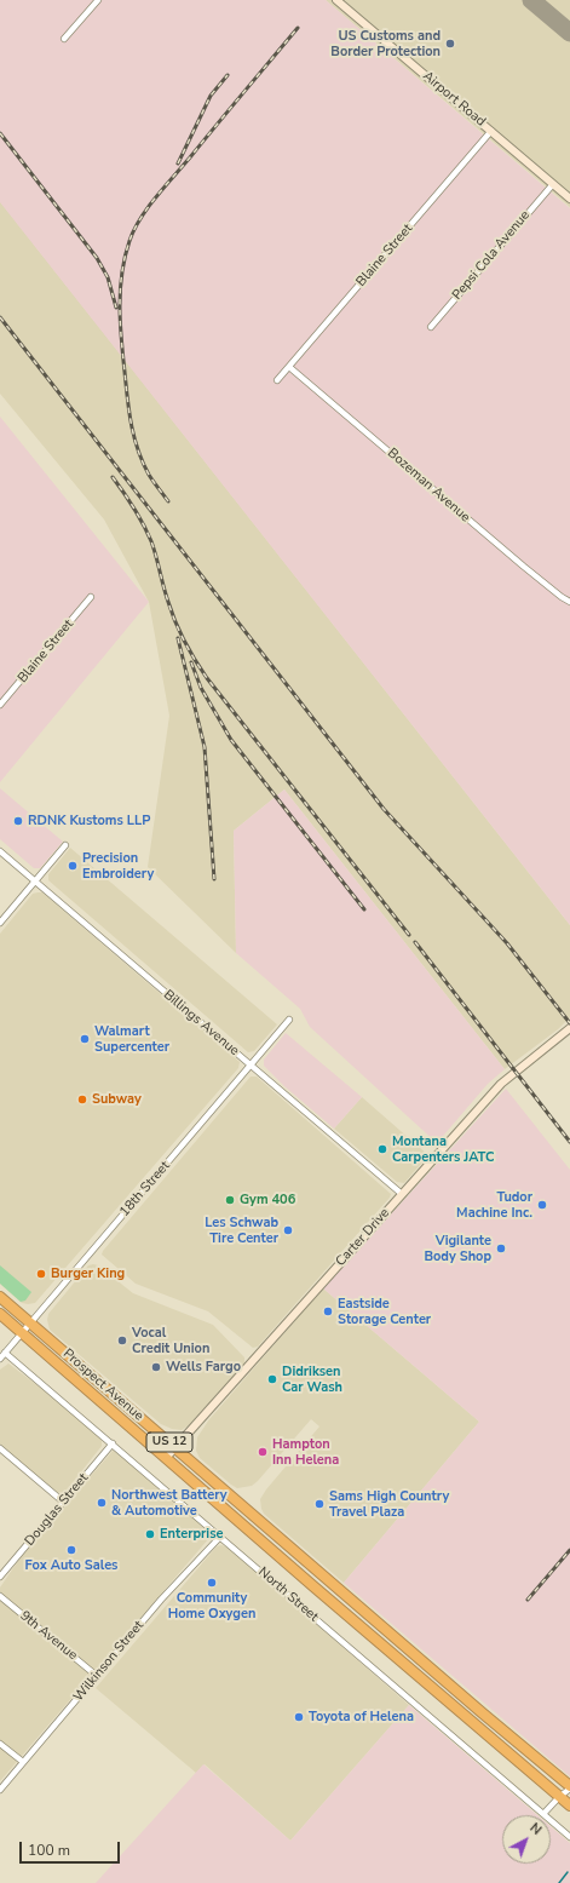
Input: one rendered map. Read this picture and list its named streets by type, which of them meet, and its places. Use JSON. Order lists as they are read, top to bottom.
{
  "streets": {
    "highway": ["Prospect Avenue", "US 12"],
    "street": [
      "Airport Road",
      "Blaine Street",
      "Pepsi Cola Avenue",
      "Bozeman Avenue",
      "Billings Avenue",
      "18th Street",
      "Carter Drive",
      "Douglas Street",
      "North Street",
      "9th Avenue",
      "Wilkinson Street"
    ]
  },
  "crossings": [
    ["Airport Road", "Blaine Street"],
    ["Airport Road", "Pepsi Cola Avenue"],
    ["Blaine Street", "Bozeman Avenue"],
    ["Billings Avenue", "18th Street"],
    ["Billings Avenue", "Carter Drive"],
    ["18th Street", "Prospect Avenue"],
    ["18th Street", "North Street"],
    ["Carter Drive", "Prospect Avenue"],
    ["Prospect Avenue", "US 12"],
    ["Douglas Street", "North Street"],
    ["North Street", "Wilkinson Street"],
    ["9th Avenue", "Wilkinson Street"]
  ],
  "places": [
    "US Customs and Border Protection",
    "RDNK Kustoms LLP",
    "Precision Embroidery",
    "Walmart Supercenter",
    "Subway",
    "Montana Carpenters JATC",
    "Gym 406",
    "Tudor Machine Inc.",
    "Les Schwab Tire Center",
    "Vigilante Body Shop",
    "Burger King",
    "Eastside Storage Center",
    "Vocal Credit Union",
    "Wells Fargo",
    "Didriksen Car Wash",
    "Hampton Inn Helena",
    "Northwest Battery & Automotive",
    "Sams High Country Travel Plaza",
    "Enterprise",
    "Fox Auto Sales",
    "Community Home Oxygen",
    "Toyota of Helena"
  ],
  "scale_bar": "100 m",
  "north": "top right"
}
